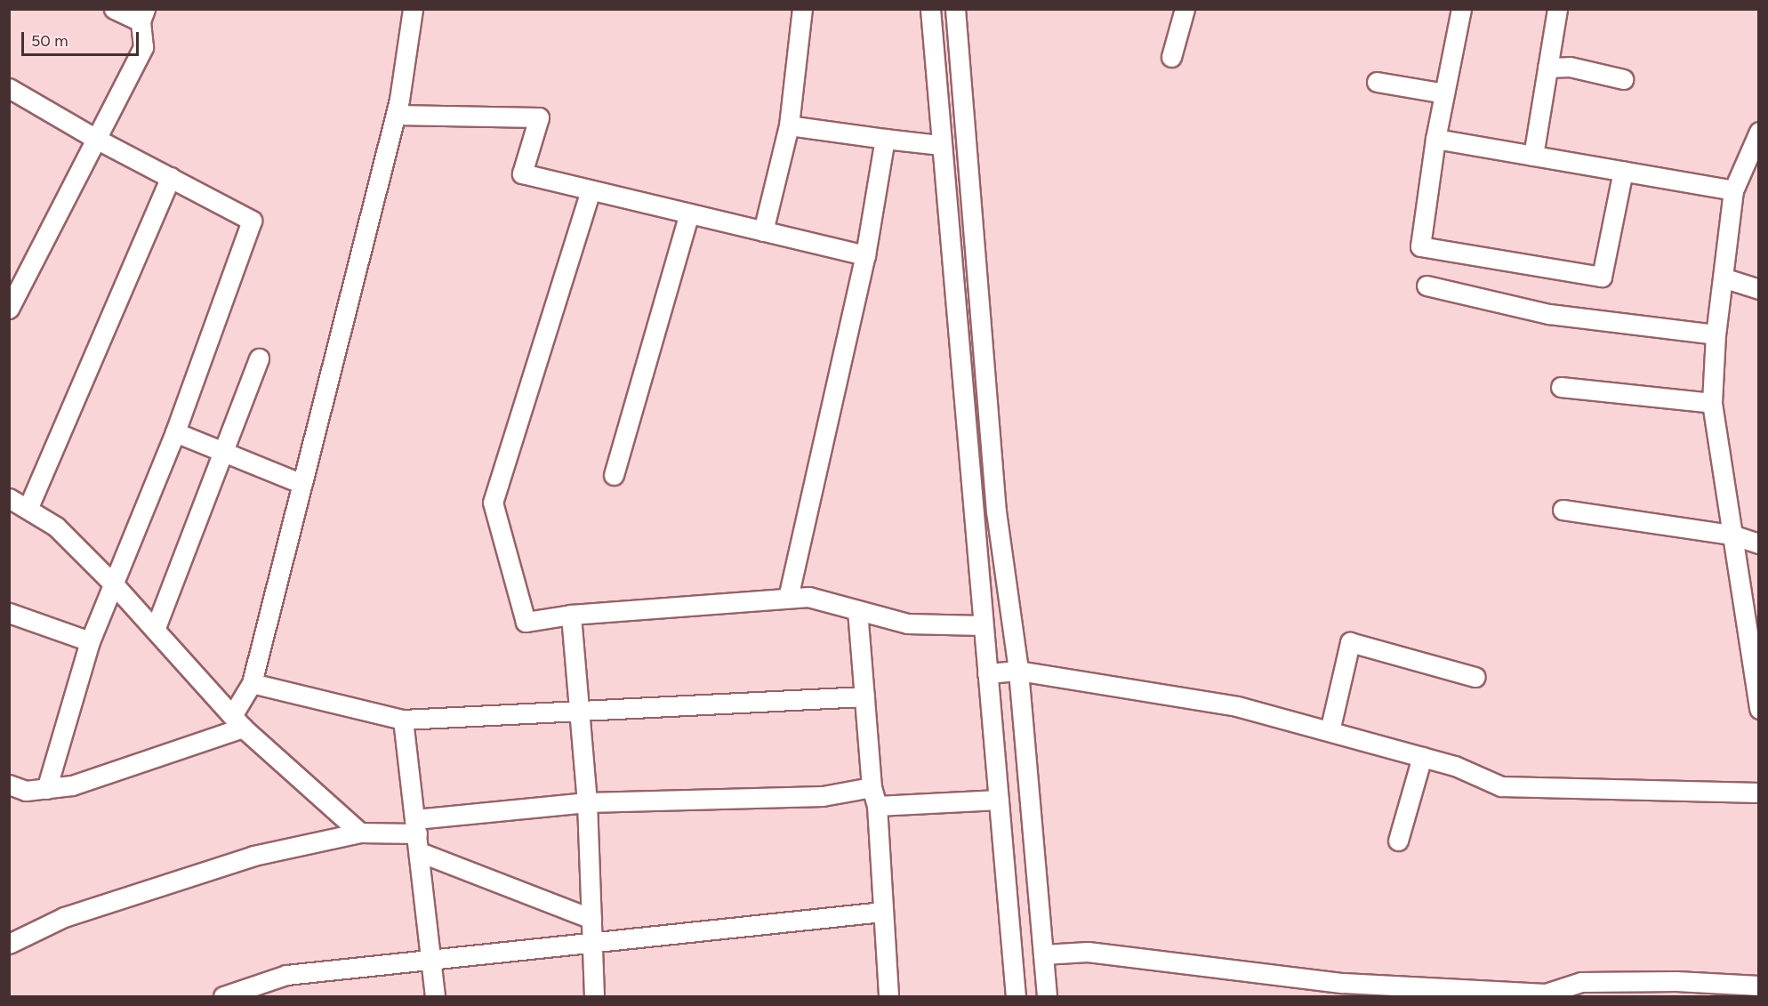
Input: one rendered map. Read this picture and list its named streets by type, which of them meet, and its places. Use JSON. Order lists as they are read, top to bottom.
{
  "scale_bar": "50 m"
}
